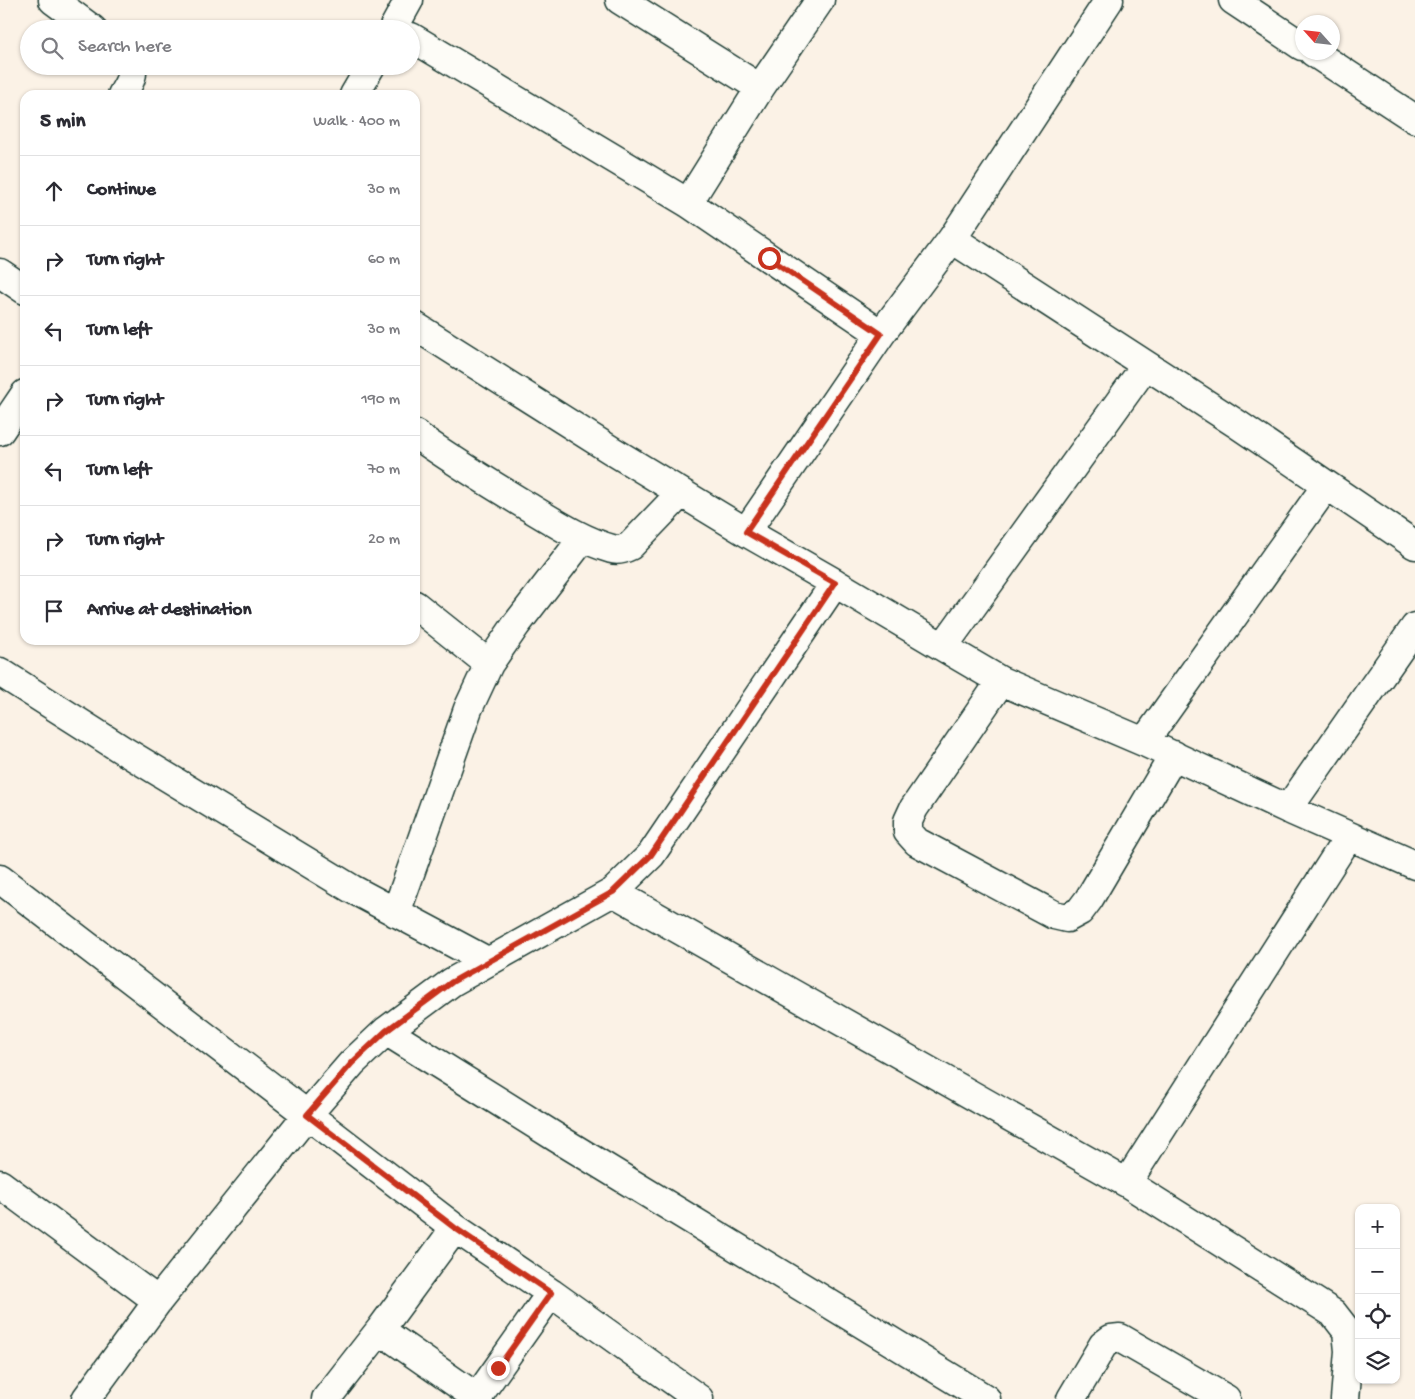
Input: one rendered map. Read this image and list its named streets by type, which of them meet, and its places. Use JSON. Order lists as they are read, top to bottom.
{
  "north": "top left",
  "page": {
    "search": "Search here",
    "heading": ["5 min", "Walk · 400 m"],
    "list": [
      ["Continue", "30 m"],
      ["Turn right", "60 m"],
      ["Turn left", "30 m"],
      ["Turn right", "190 m"],
      ["Turn left", "70 m"],
      ["Turn right", "20 m"],
      "Arrive at destination"
    ],
    "map_buttons": ["+", "−"]
  }
}
